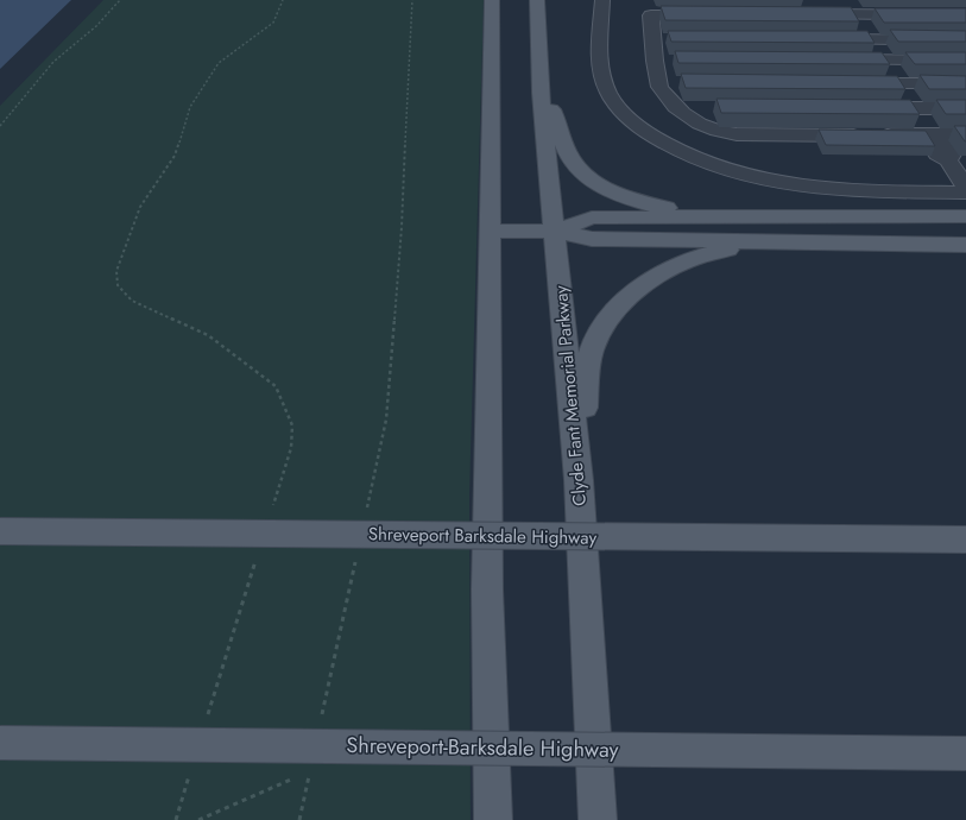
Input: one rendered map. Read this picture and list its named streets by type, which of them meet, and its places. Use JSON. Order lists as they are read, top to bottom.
{
  "streets": {
    "main road": ["Clyde Fant Memorial Parkway", "Shreveport Barksdale Highway", "Shreveport-Barksdale Highway"]
  }
}
